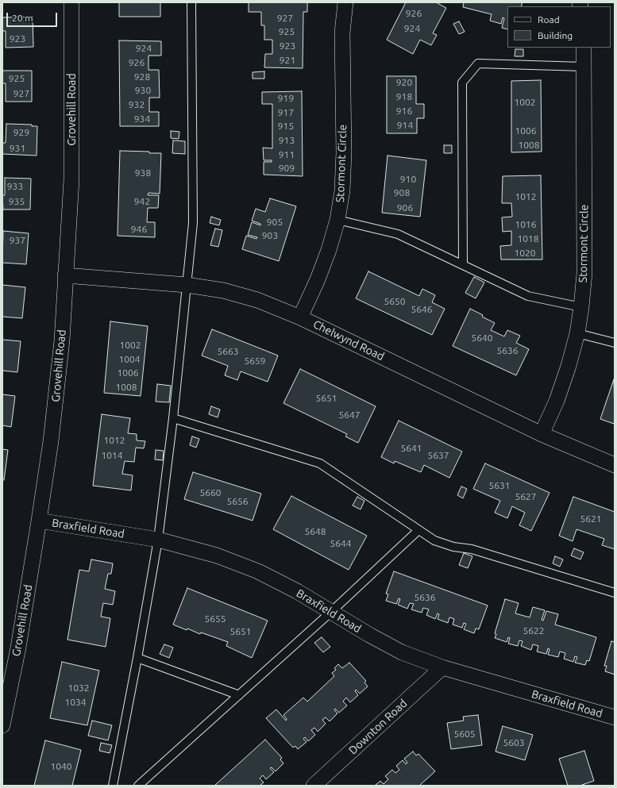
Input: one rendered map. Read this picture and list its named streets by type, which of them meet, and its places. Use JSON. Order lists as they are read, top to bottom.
{
  "streets": {
    "street": [
      "Grovehill Road",
      "Stormont Circle",
      "Chelwynd Road",
      "Braxfield Road",
      "Downton Road"
    ]
  },
  "crossings": [
    ["Grovehill Road", "Chelwynd Road"],
    ["Grovehill Road", "Braxfield Road"],
    ["Stormont Circle", "Chelwynd Road"],
    ["Braxfield Road", "Downton Road"]
  ],
  "house_numbers": [
    "926",
    "927",
    "924",
    "925",
    "923",
    "923",
    "924",
    "921",
    "926",
    "928",
    "925",
    "920",
    "930",
    "927",
    "918",
    "919",
    "1002",
    "932",
    "916",
    "917",
    "934",
    "914",
    "915",
    "1006",
    "929",
    "913",
    "1008",
    "931",
    "911",
    "909",
    "938",
    "910",
    "933",
    "908",
    "1012",
    "935",
    "942",
    "906",
    "905",
    "1016",
    "946",
    "903",
    "1018",
    "937",
    "1020",
    "5650",
    "5646",
    "5640",
    "1002",
    "5636",
    "5663",
    "1004",
    "5659",
    "1006",
    "1008",
    "5651",
    "5647",
    "1012",
    "5641",
    "1014",
    "5637",
    "5631",
    "5660",
    "5627",
    "5656",
    "5621",
    "5648",
    "5644",
    "5636",
    "5655",
    "5622",
    "5651",
    "1032",
    "1034",
    "5605",
    "5603",
    "1040"
  ],
  "legend": ["Road", "Building"],
  "scale_bar": "20 m"
}
